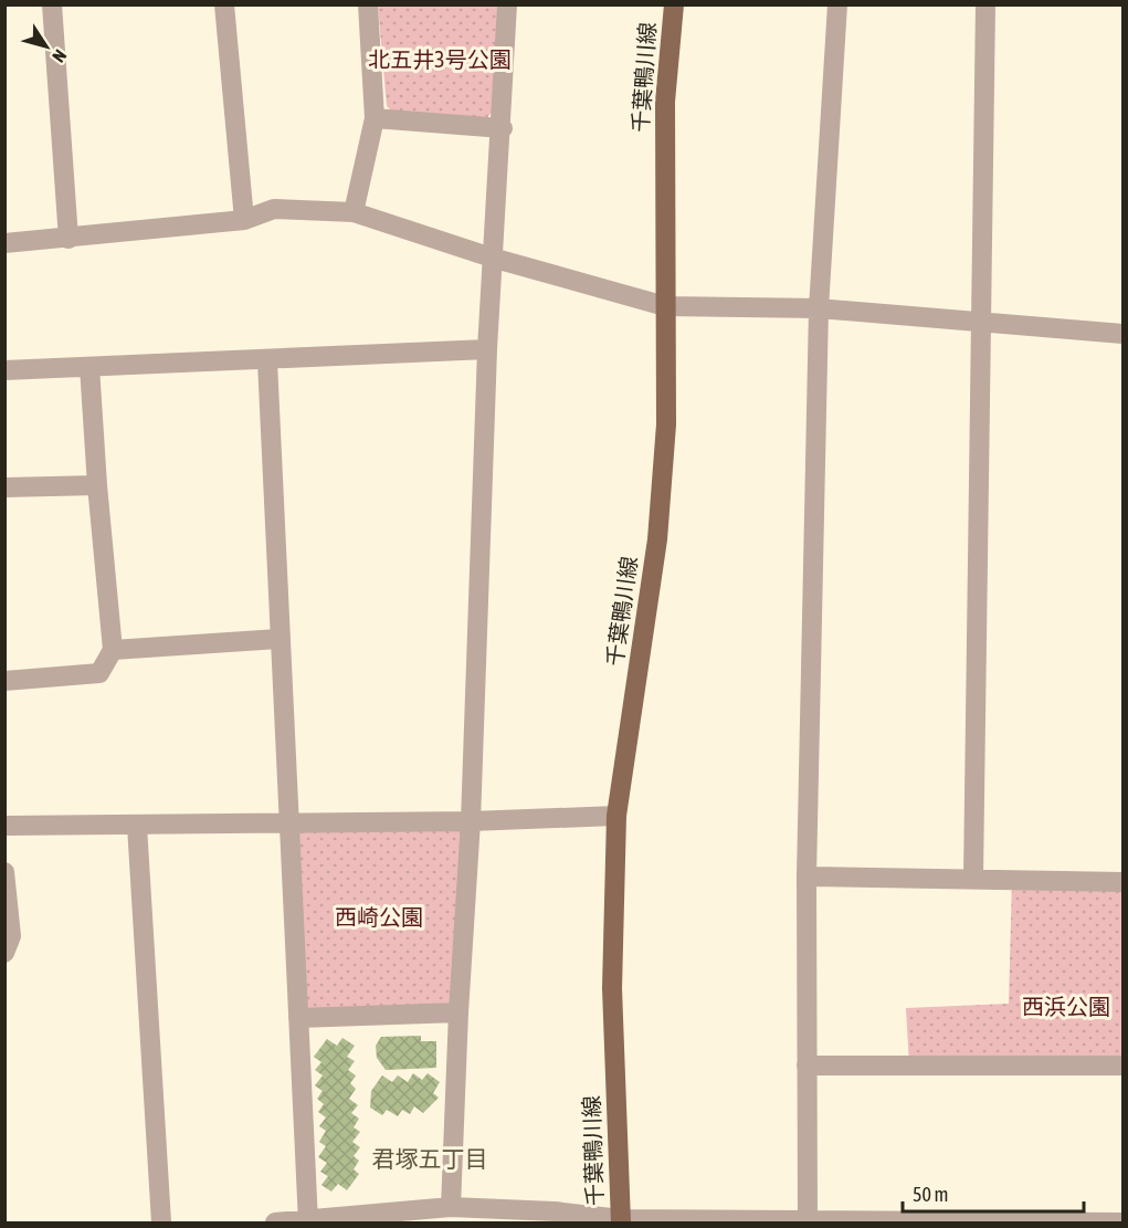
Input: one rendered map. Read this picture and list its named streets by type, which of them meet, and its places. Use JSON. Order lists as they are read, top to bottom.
{
  "streets": {
    "main road": ["千葉鴨川線"]
  },
  "districts": ["君塚五丁目"],
  "parks": ["北五井3号公園", "西崎公園", "西浜公園"],
  "scale_bar": "50 m",
  "north": "bottom right"
}
